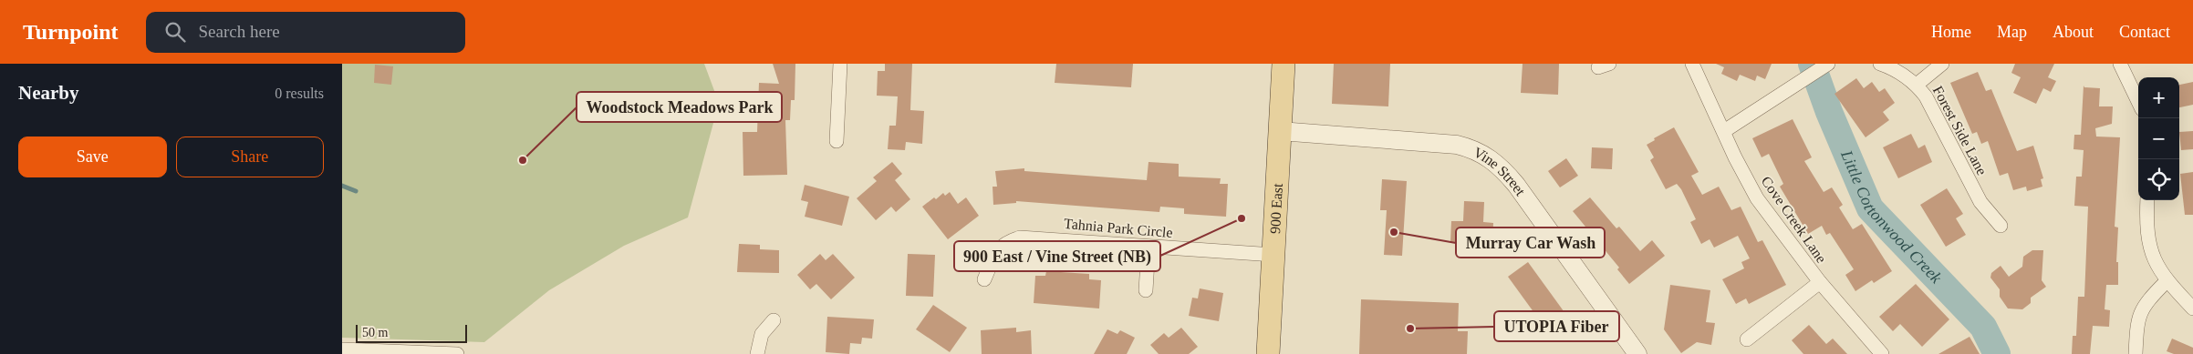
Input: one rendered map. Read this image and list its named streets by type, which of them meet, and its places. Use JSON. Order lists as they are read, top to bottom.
{
  "streets": {
    "main road": ["900 East"],
    "street": [
      "Forest Side Lane",
      "Vine Street",
      "Cove Creek Lane",
      "Tahnia Park Circle"
    ]
  },
  "crossings": [
    ["Vine Street", "900 East"],
    ["900 East", "Tahnia Park Circle"]
  ],
  "water": ["Little Cottonwood Creek"],
  "places": [
    "Woodstock Meadows Park",
    "900 East / Vine Street (NB)",
    "Murray Car Wash",
    "UTOPIA Fiber"
  ],
  "scale_bar": "50 m",
  "page": {
    "header": "Turnpoint",
    "search": "Search here",
    "nav": [
      "Home",
      "Map",
      "About",
      "Contact"
    ],
    "heading": ["Nearby", "0 results"],
    "map_buttons": ["+", "−"],
    "buttons": ["Save", "Share"],
    "scale": "50 m"
  }
}
